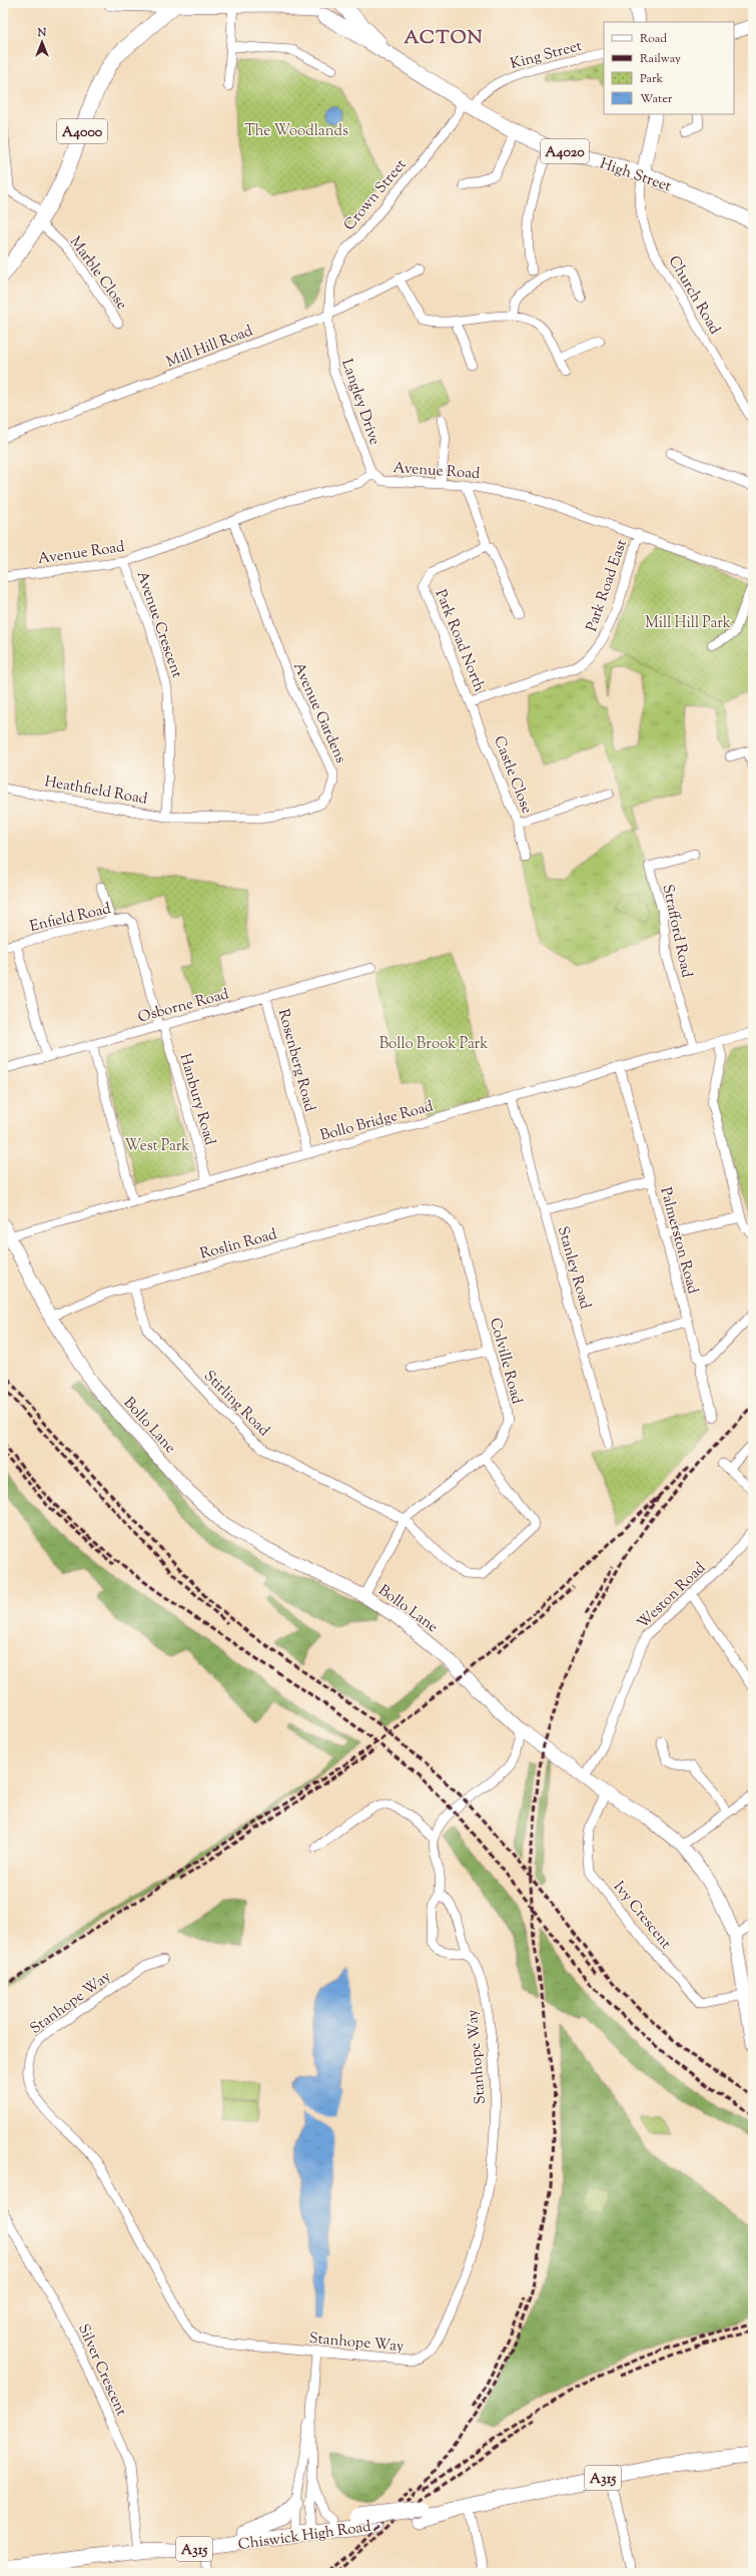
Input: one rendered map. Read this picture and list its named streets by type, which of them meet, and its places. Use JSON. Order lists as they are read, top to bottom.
{
  "streets": {
    "main road": [
      "A4000",
      "A4020",
      "High Street",
      "A315",
      "Chiswick High Road"
    ],
    "street": [
      "King Street",
      "Crown Street",
      "Marble Close",
      "Church Road",
      "Mill Hill Road",
      "Langley Drive",
      "Avenue Road",
      "Park Road East",
      "Avenue Crescent",
      "Park Road North",
      "Avenue Gardens",
      "Castle Close",
      "Heathfield Road",
      "Enfield Road",
      "Strafford Road",
      "Osborne Road",
      "Rosenberg Road",
      "Hanbury Road",
      "Bollo Bridge Road",
      "Palmerston Road",
      "Roslin Road",
      "Stanley Road",
      "Colville Road",
      "Stirling Road",
      "Bollo Lane",
      "Weston Road",
      "Ivy Crescent",
      "Stanhope Way",
      "Silver Crescent"
    ]
  },
  "crossings": [
    ["A4000", "High Street"],
    ["A4000", "Marble Close"],
    ["High Street", "Crown Street"],
    ["High Street", "Church Road"],
    ["Crown Street", "Mill Hill Road"],
    ["Crown Street", "Langley Drive"],
    ["Mill Hill Road", "Langley Drive"],
    ["Langley Drive", "Avenue Road"],
    ["Avenue Road", "Park Road East"],
    ["Avenue Road", "Avenue Crescent"],
    ["Avenue Road", "Avenue Gardens"],
    ["Park Road East", "Park Road North"],
    ["Park Road East", "Castle Close"],
    ["Avenue Crescent", "Heathfield Road"],
    ["Park Road North", "Castle Close"],
    ["Avenue Gardens", "Heathfield Road"],
    ["Enfield Road", "Osborne Road"],
    ["Enfield Road", "Hanbury Road"],
    ["Strafford Road", "Bollo Bridge Road"],
    ["Osborne Road", "Rosenberg Road"],
    ["Osborne Road", "Hanbury Road"],
    ["Rosenberg Road", "Bollo Bridge Road"],
    ["Hanbury Road", "Bollo Bridge Road"],
    ["Bollo Bridge Road", "Palmerston Road"],
    ["Bollo Bridge Road", "Stanley Road"],
    ["Bollo Bridge Road", "Bollo Lane"],
    ["Roslin Road", "Colville Road"],
    ["Roslin Road", "Stirling Road"],
    ["Roslin Road", "Bollo Lane"],
    ["Colville Road", "Stirling Road"],
    ["Colville Road", "Bollo Lane"],
    ["Bollo Lane", "Weston Road"],
    ["Bollo Lane", "Ivy Crescent"],
    ["Silver Crescent", "Chiswick High Road"]
  ],
  "districts": ["ACTON"],
  "parks": [
    "The Woodlands",
    "Mill Hill Park",
    "Bollo Brook Park",
    "West Park"
  ],
  "legend": [
    "Road",
    "Railway",
    "Park",
    "Water"
  ],
  "north": "top"
}
